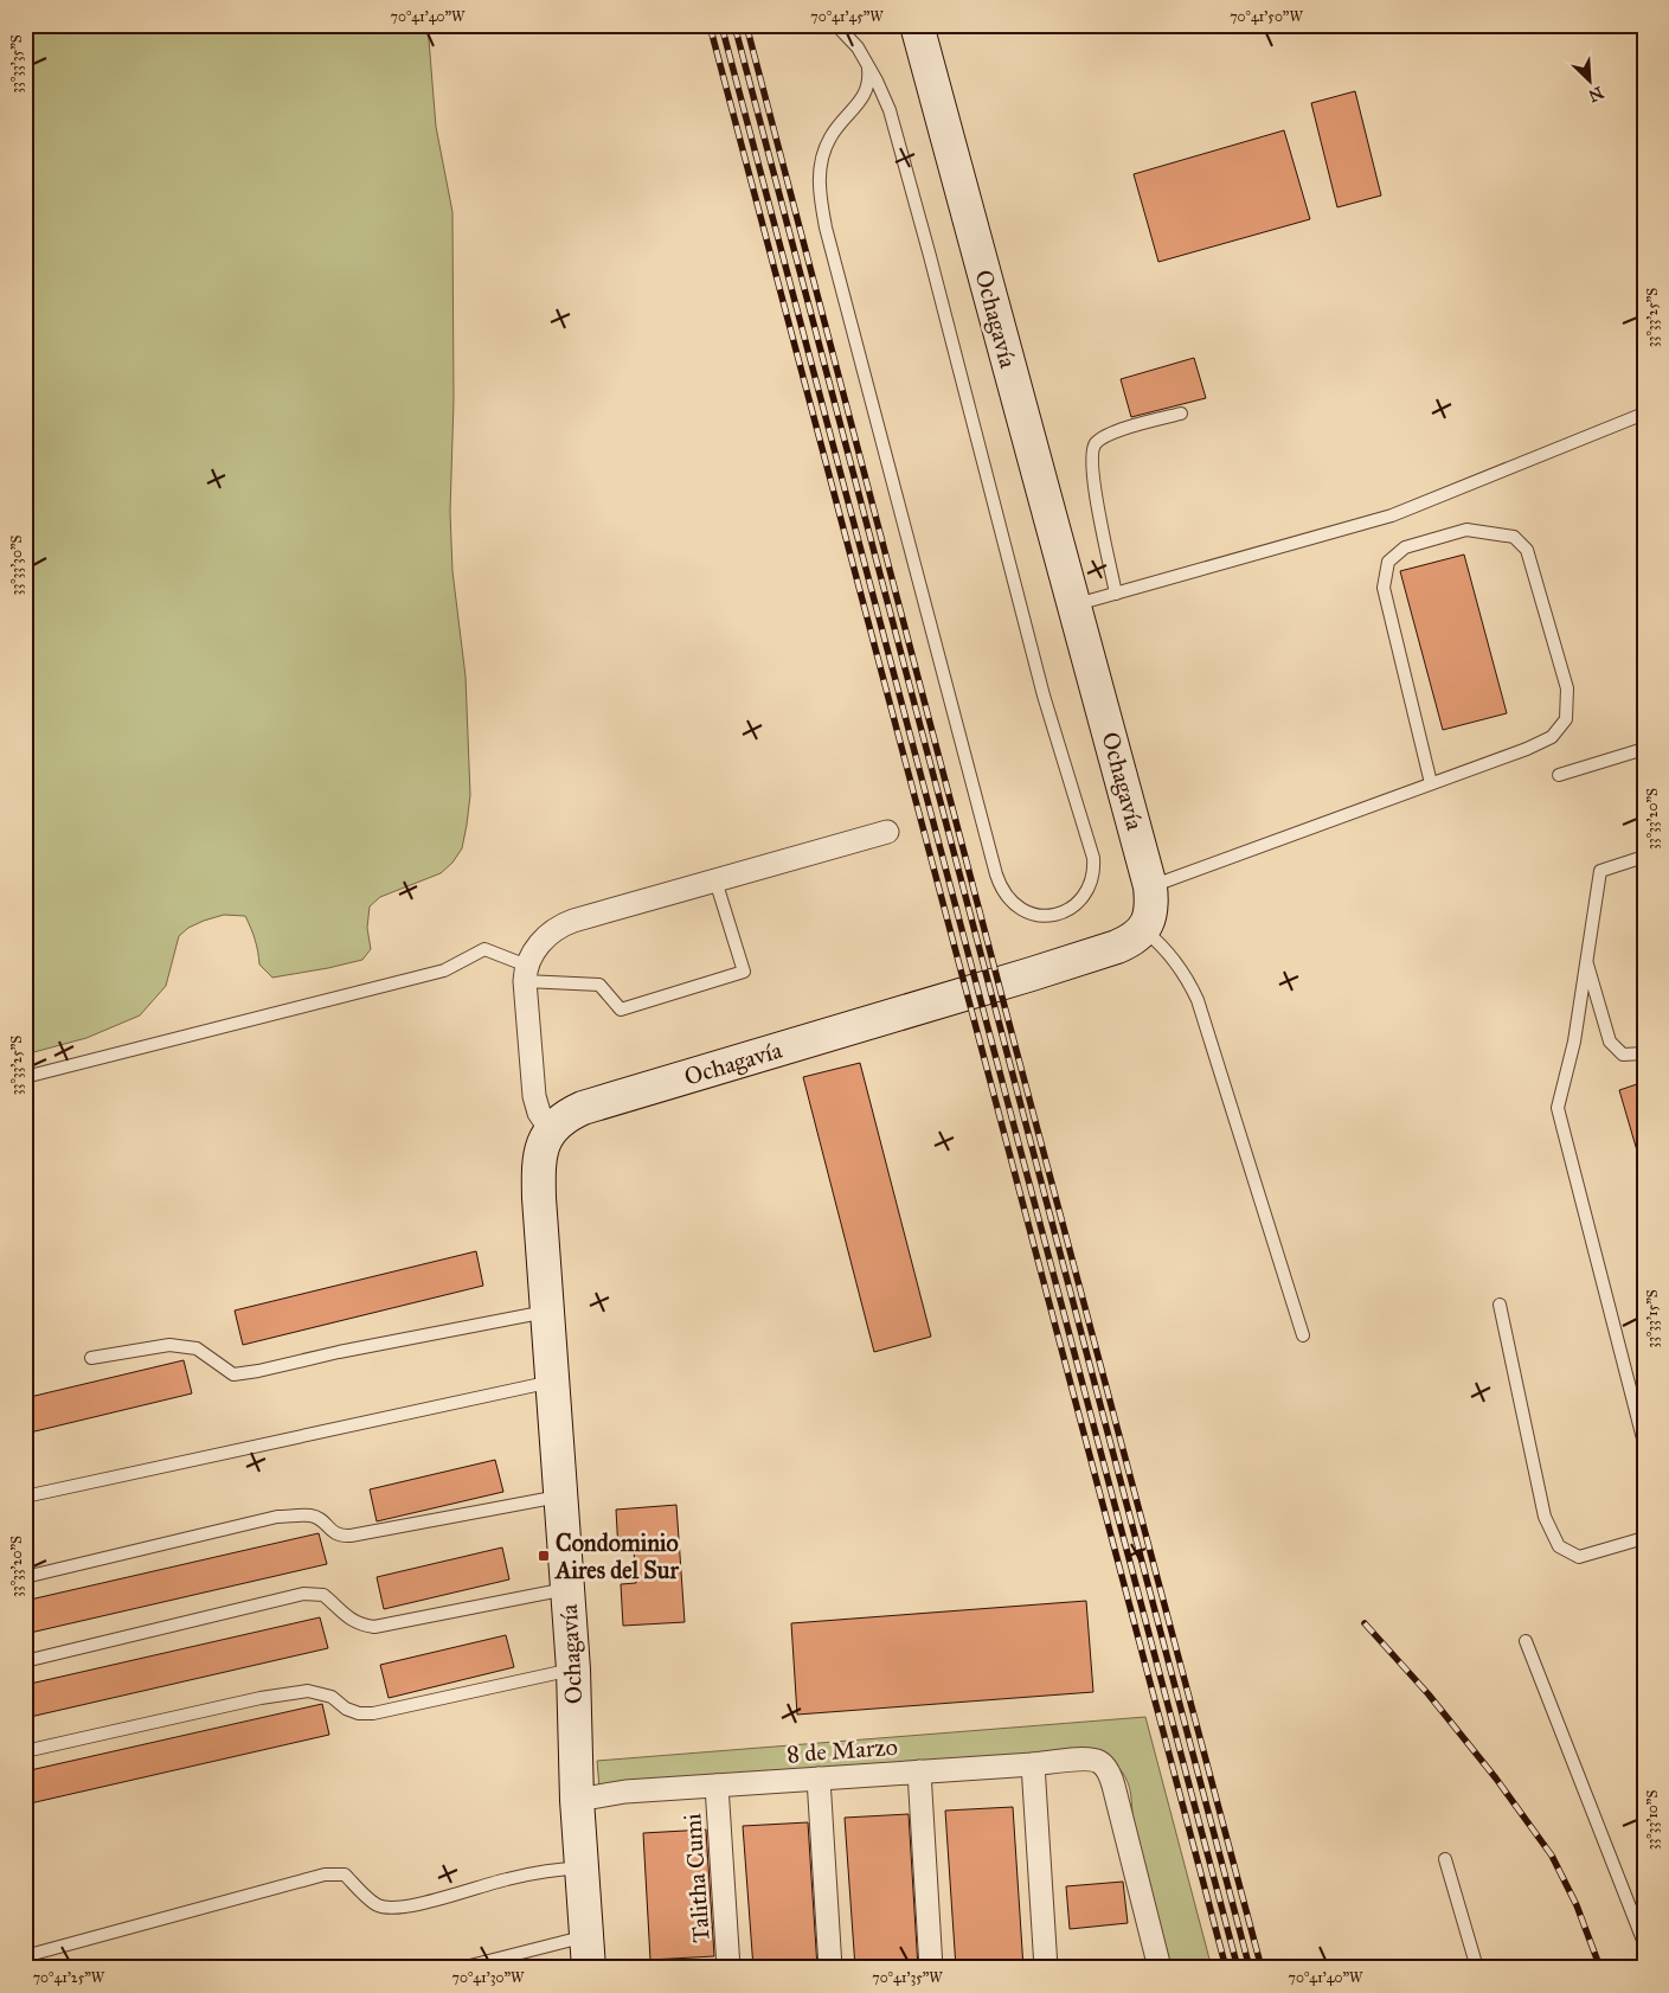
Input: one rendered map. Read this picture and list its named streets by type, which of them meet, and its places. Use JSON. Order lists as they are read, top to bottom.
{
  "streets": {
    "main road": ["Ochagavía"],
    "street": ["8 de Marzo", "Talitha Cumi"]
  },
  "crossings": [
    ["Ochagavía", "8 de Marzo"],
    ["8 de Marzo", "Talitha Cumi"]
  ],
  "places": {
    "transit": ["Condominio Aires del Sur"]
  },
  "north": "bottom right",
  "coordinates": [
    "70°41'40\"W",
    "70°41'45\"W",
    "70°41'50\"W",
    "33°33'35\"S",
    "33°33'25\"S",
    "33°33'30\"S",
    "33°33'20\"S",
    "33°33'15\"S",
    "33°33'10\"S",
    "70°41'25\"W",
    "70°41'30\"W",
    "70°41'35\"W"
  ]
}
